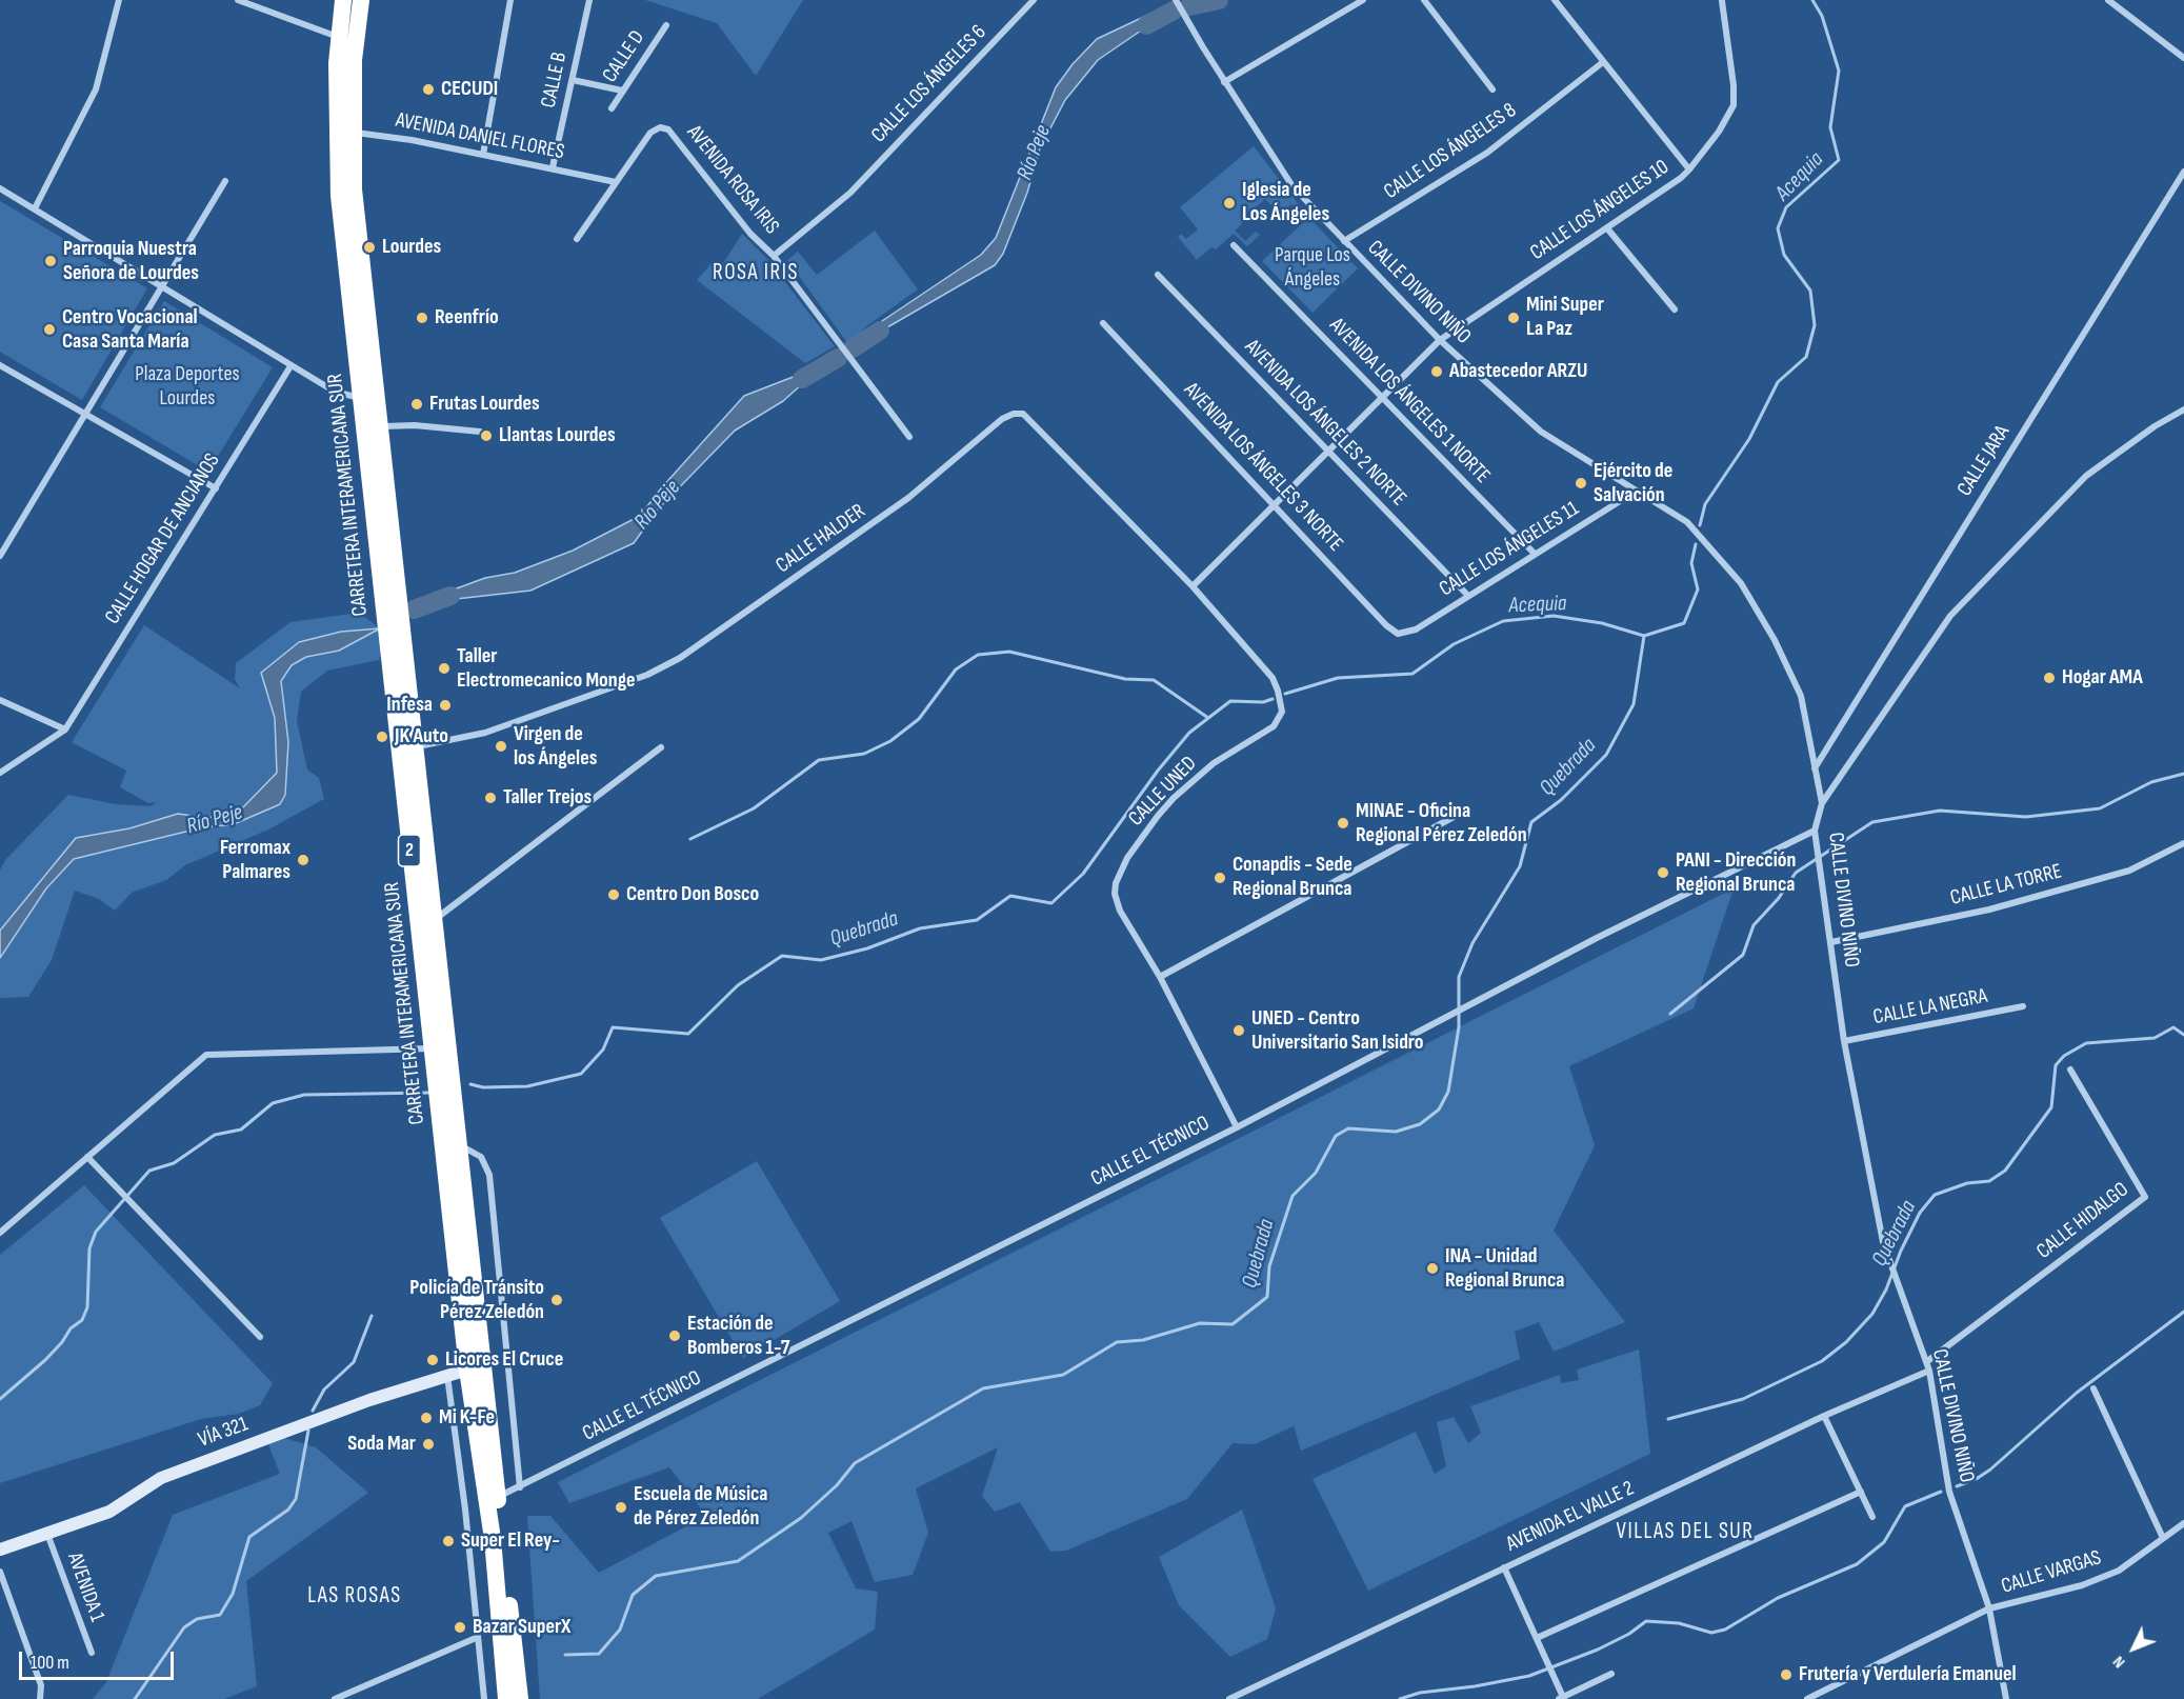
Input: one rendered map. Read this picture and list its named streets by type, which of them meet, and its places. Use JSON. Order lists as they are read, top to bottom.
{
  "streets": {
    "highway": ["CARRETERA INTERAMERICANA SUR", "2"],
    "street": [
      "CALLE D",
      "CALLE B",
      "CALLE LOS ÁNGELES 6",
      "AVENIDA DANIEL FLORES",
      "CALLE LOS ÁNGELES 8",
      "AVENIDA ROSA IRIS",
      "CALLE LOS ÁNGELES 10",
      "CALLE DIVINO NIÑO",
      "AVENIDA LOS ÁNGELES 1 NORTE",
      "AVENIDA LOS ÁNGELES 2 NORTE",
      "CALLE JARA",
      "AVENIDA LOS ÁNGELES 3 NORTE",
      "CALLE HOGAR DE ANCIANOS",
      "CALLE HALDER",
      "CALLE LOS ÁNGELES 11",
      "CALLE UNED",
      "CALLE LA TORRE",
      "CALLE LA NEGRA",
      "CALLE EL TÉCNICO",
      "CALLE HIDALGO",
      "VÍA 321",
      "AVENIDA EL VALLE 2",
      "CALLE VARGAS",
      "AVENIDA 1"
    ]
  },
  "crossings": [
    ["CALLE B", "AVENIDA DANIEL FLORES"],
    ["CALLE LOS ÁNGELES 6", "AVENIDA ROSA IRIS"],
    ["AVENIDA DANIEL FLORES", "AVENIDA ROSA IRIS"],
    ["AVENIDA DANIEL FLORES", "CARRETERA INTERAMERICANA SUR"],
    ["CALLE LOS ÁNGELES 8", "CALLE DIVINO NIÑO"],
    ["CALLE LOS ÁNGELES 10", "CALLE DIVINO NIÑO"],
    ["CALLE LOS ÁNGELES 10", "AVENIDA LOS ÁNGELES 1 NORTE"],
    ["CALLE LOS ÁNGELES 10", "AVENIDA LOS ÁNGELES 2 NORTE"],
    ["CALLE LOS ÁNGELES 10", "AVENIDA LOS ÁNGELES 3 NORTE"],
    ["CALLE LOS ÁNGELES 10", "CALLE HALDER"],
    ["CALLE LOS ÁNGELES 10", "CALLE UNED"],
    ["CALLE DIVINO NIÑO", "CALLE JARA"],
    ["CALLE DIVINO NIÑO", "CALLE LOS ÁNGELES 11"],
    ["CALLE DIVINO NIÑO", "CALLE LA TORRE"],
    ["CALLE DIVINO NIÑO", "CALLE LA NEGRA"],
    ["CALLE DIVINO NIÑO", "CALLE EL TÉCNICO"],
    ["CALLE DIVINO NIÑO", "CALLE HIDALGO"],
    ["CALLE DIVINO NIÑO", "AVENIDA EL VALLE 2"],
    ["CALLE DIVINO NIÑO", "CALLE VARGAS"],
    ["AVENIDA LOS ÁNGELES 1 NORTE", "CALLE LOS ÁNGELES 11"],
    ["AVENIDA LOS ÁNGELES 2 NORTE", "CALLE LOS ÁNGELES 11"],
    ["AVENIDA LOS ÁNGELES 3 NORTE", "CALLE LOS ÁNGELES 11"],
    ["CARRETERA INTERAMERICANA SUR", "CALLE HALDER"],
    ["CARRETERA INTERAMERICANA SUR", "CALLE EL TÉCNICO"],
    ["CARRETERA INTERAMERICANA SUR", "VÍA 321"],
    ["CALLE HALDER", "CALLE UNED"],
    ["CALLE UNED", "CALLE EL TÉCNICO"],
    ["VÍA 321", "AVENIDA 1"]
  ],
  "districts": ["ROSA IRIS", "VILLAS DEL SUR", "LAS ROSAS"],
  "water": ["Río Peje", "Acequia", "Quebrada"],
  "parks": ["Parque Los Ángeles", "Plaza Deportes Lourdes"],
  "places": [
    "CECUDI",
    "Iglesia de Los Ángeles",
    "Lourdes",
    "Parroquia Nuestra Señora de Lourdes",
    "Reenfrío",
    "Mini Super La Paz",
    "Centro Vocacional Casa Santa María",
    "Abastecedor ARZU",
    "Frutas Lourdes",
    "Llantas Lourdes",
    "Ejército de Salvación",
    "Taller Electromecanico Monge",
    "Hogar AMA",
    "Infesa",
    "JK Auto",
    "Virgen de los Ángeles",
    "Taller Trejos",
    "MINAE - Oficina Regional Pérez Zeledón",
    "Ferromax Palmares",
    "PANI - Dirección Regional Brunca",
    "Conapdis - Sede Regional Brunca",
    "Centro Don Bosco",
    "UNED - Centro Universitario San Isidro",
    "INA - Unidad Regional Brunca",
    "Policía de Tránsito Pérez Zeledón",
    "Estación de Bomberos 1-7",
    "Licores El Cruce",
    "Mi K-Fe",
    "Soda Mar",
    "Escuela de Música de Pérez Zeledón",
    "Super El Rey-",
    "Bazar SuperX",
    "Frutería y Verdulería Emanuel"
  ],
  "scale_bar": "100 m",
  "north": "bottom left"
}
